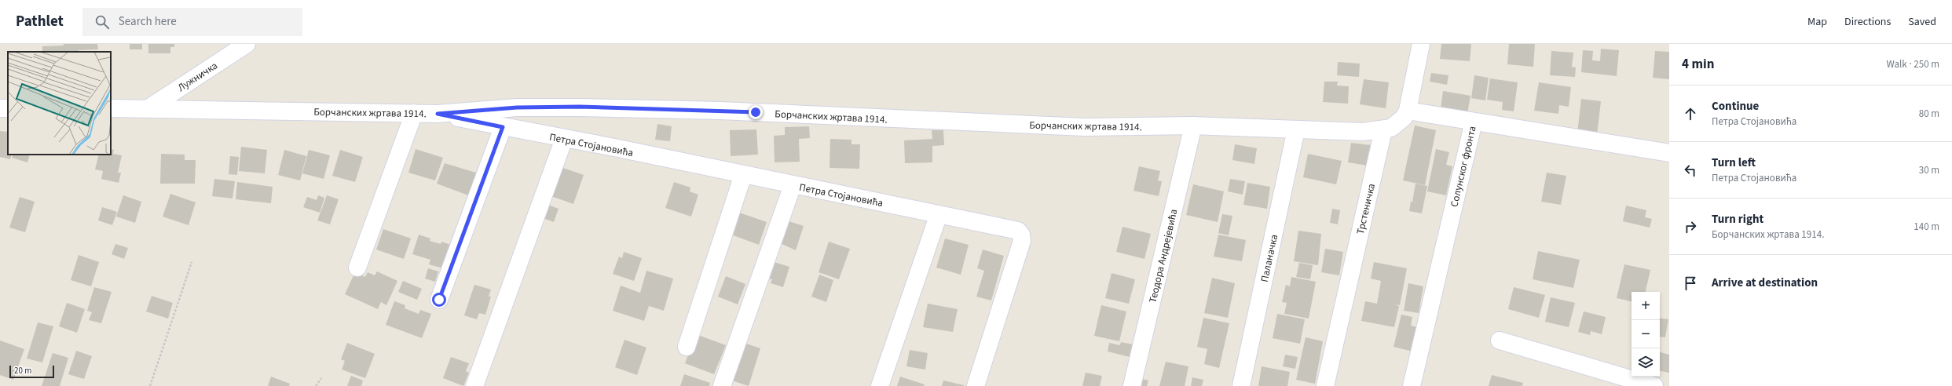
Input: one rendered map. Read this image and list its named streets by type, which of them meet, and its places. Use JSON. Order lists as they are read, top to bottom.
{
  "streets": {
    "street": [
      "Лужничка",
      "Борчанских жртава 1914.",
      "Петра Стојановића",
      "Солунског фронта",
      "Трстеничка",
      "Теодора Андрејевића",
      "Паланачка"
    ]
  },
  "crossings": [
    ["Лужничка", "Борчанских жртава 1914."],
    ["Борчанских жртава 1914.", "Петра Стојановића"],
    ["Борчанских жртава 1914.", "Трстеничка"],
    ["Борчанских жртава 1914.", "Теодора Андрејевића"],
    ["Борчанских жртава 1914.", "Паланачка"]
  ],
  "scale_bar": "20 m",
  "page": {
    "header": "Pathlet",
    "search": "Search here",
    "nav": ["Map", "Directions", "Saved"],
    "heading": ["4 min", "Walk · 250 m"],
    "list": [
      ["Continue", "Петра Стојановића", "80 m"],
      ["Turn left", "Петра Стојановића", "30 m"],
      ["Turn right", "Борчанских жртава 1914.", "140 m"],
      "Arrive at destination"
    ],
    "map_buttons": ["+", "−"],
    "scale": "20 m"
  }
}
